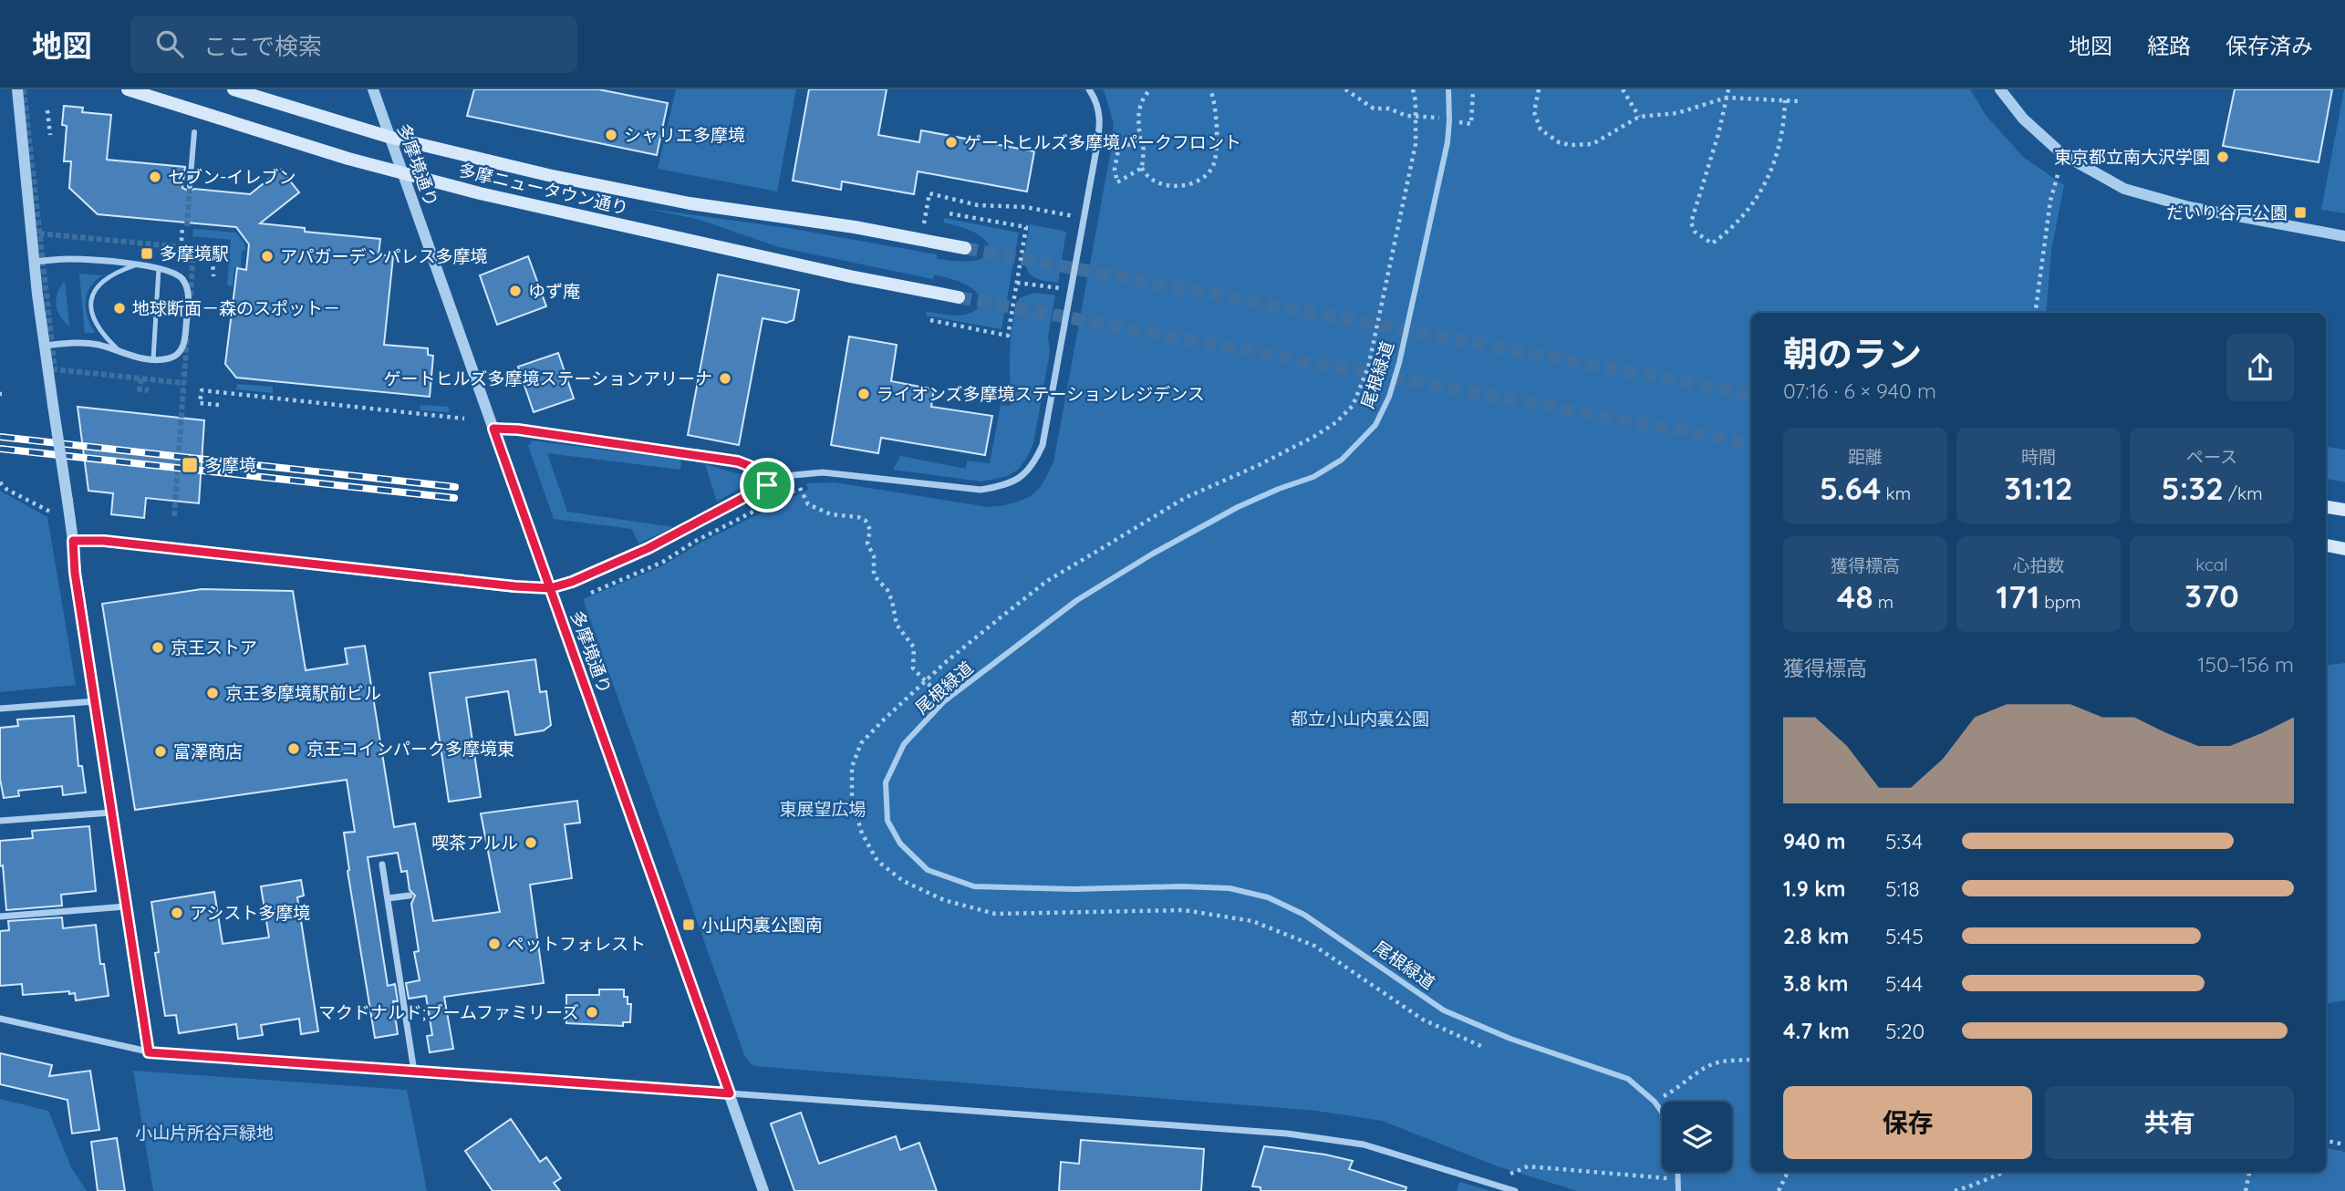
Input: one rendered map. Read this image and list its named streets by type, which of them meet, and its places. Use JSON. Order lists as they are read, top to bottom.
{
  "streets": {
    "main road": ["多摩ニュータウン通り"],
    "street": ["多摩境通り", "尾根緑道"]
  },
  "crossings": [
    ["多摩境通り", "多摩ニュータウン通り"]
  ],
  "parks": ["都立小山内裏公園", "東展望広場", "小山片所谷戸緑地"],
  "places": {
    "other": [
      "シャリエ多摩境",
      "ゲートヒルズ多摩境パークフロント",
      "東京都立南大沢学園",
      "セブン-イレブン",
      "アパガーデンパレス多摩境",
      "ゆず庵",
      "地球断面－森のスポット－",
      "ゲートヒルズ多摩境ステーションアリーナ",
      "ライオンズ多摩境ステーションレジデンス",
      "京王ストア",
      "京王多摩境駅前ビル",
      "京王コインパーク多摩境東",
      "富澤商店",
      "喫茶アルル",
      "アシスト多摩境",
      "ペットフォレスト",
      "マクドナルド;ブームファミリーズ"
    ],
    "transit": [
      "だいり谷戸公園",
      "多摩境駅",
      "多摩境",
      "小山内裏公園南"
    ]
  },
  "page": {
    "header": "地図",
    "search": "ここで検索",
    "nav": ["地図", "経路", "保存済み"],
    "heading": ["朝のラン", "07:16 · 6 × 940 m"],
    "stats": [
      ["距離", "5.64 km"],
      ["時間", "31:12"],
      ["ペース", "5:32 /km"],
      ["獲得標高", "48 m"],
      ["心拍数", "171 bpm"],
      ["kcal", "370"]
    ],
    "chart": ["獲得標高", "150–156 m"],
    "list": [
      {
        "name": "940 m",
        "note": "5:34"
      },
      {
        "name": "1.9 km",
        "note": "5:18"
      },
      {
        "name": "2.8 km",
        "note": "5:45"
      },
      {
        "name": "3.8 km",
        "note": "5:44"
      },
      {
        "name": "4.7 km",
        "note": "5:20"
      }
    ],
    "buttons": ["保存", "共有"]
  }
}
